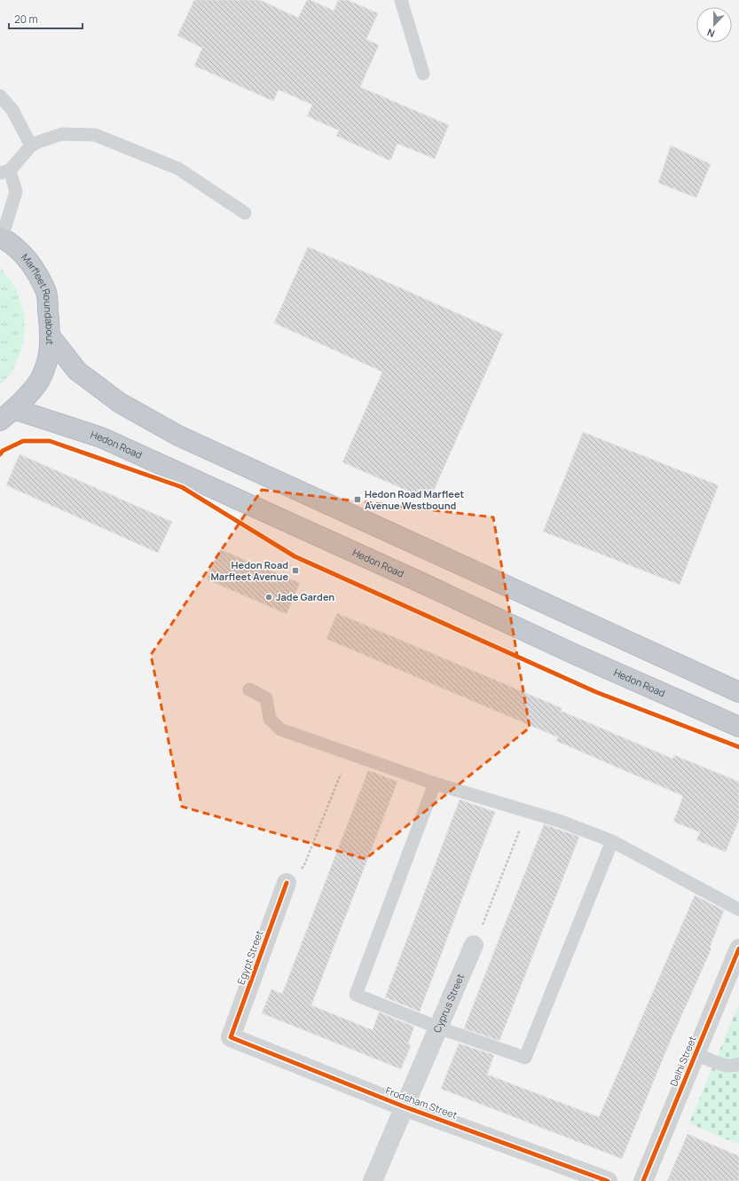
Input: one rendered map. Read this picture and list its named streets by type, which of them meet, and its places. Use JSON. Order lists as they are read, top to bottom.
{
  "streets": {
    "highway": ["Marfleet Roundabout", "Hedon Road"],
    "street": [
      "Egypt Street",
      "Cyprus Street",
      "Delhi Street",
      "Frodsham Street"
    ]
  },
  "crossings": [
    ["Marfleet Roundabout", "Hedon Road"],
    ["Egypt Street", "Frodsham Street"],
    ["Cyprus Street", "Frodsham Street"]
  ],
  "places": {
    "transit": ["Hedon Road Marfleet Avenue Westbound", "Hedon Road Marfleet Avenue"],
    "other": ["Jade Garden"]
  },
  "scale_bar": "20 m",
  "north": "bottom"
}
